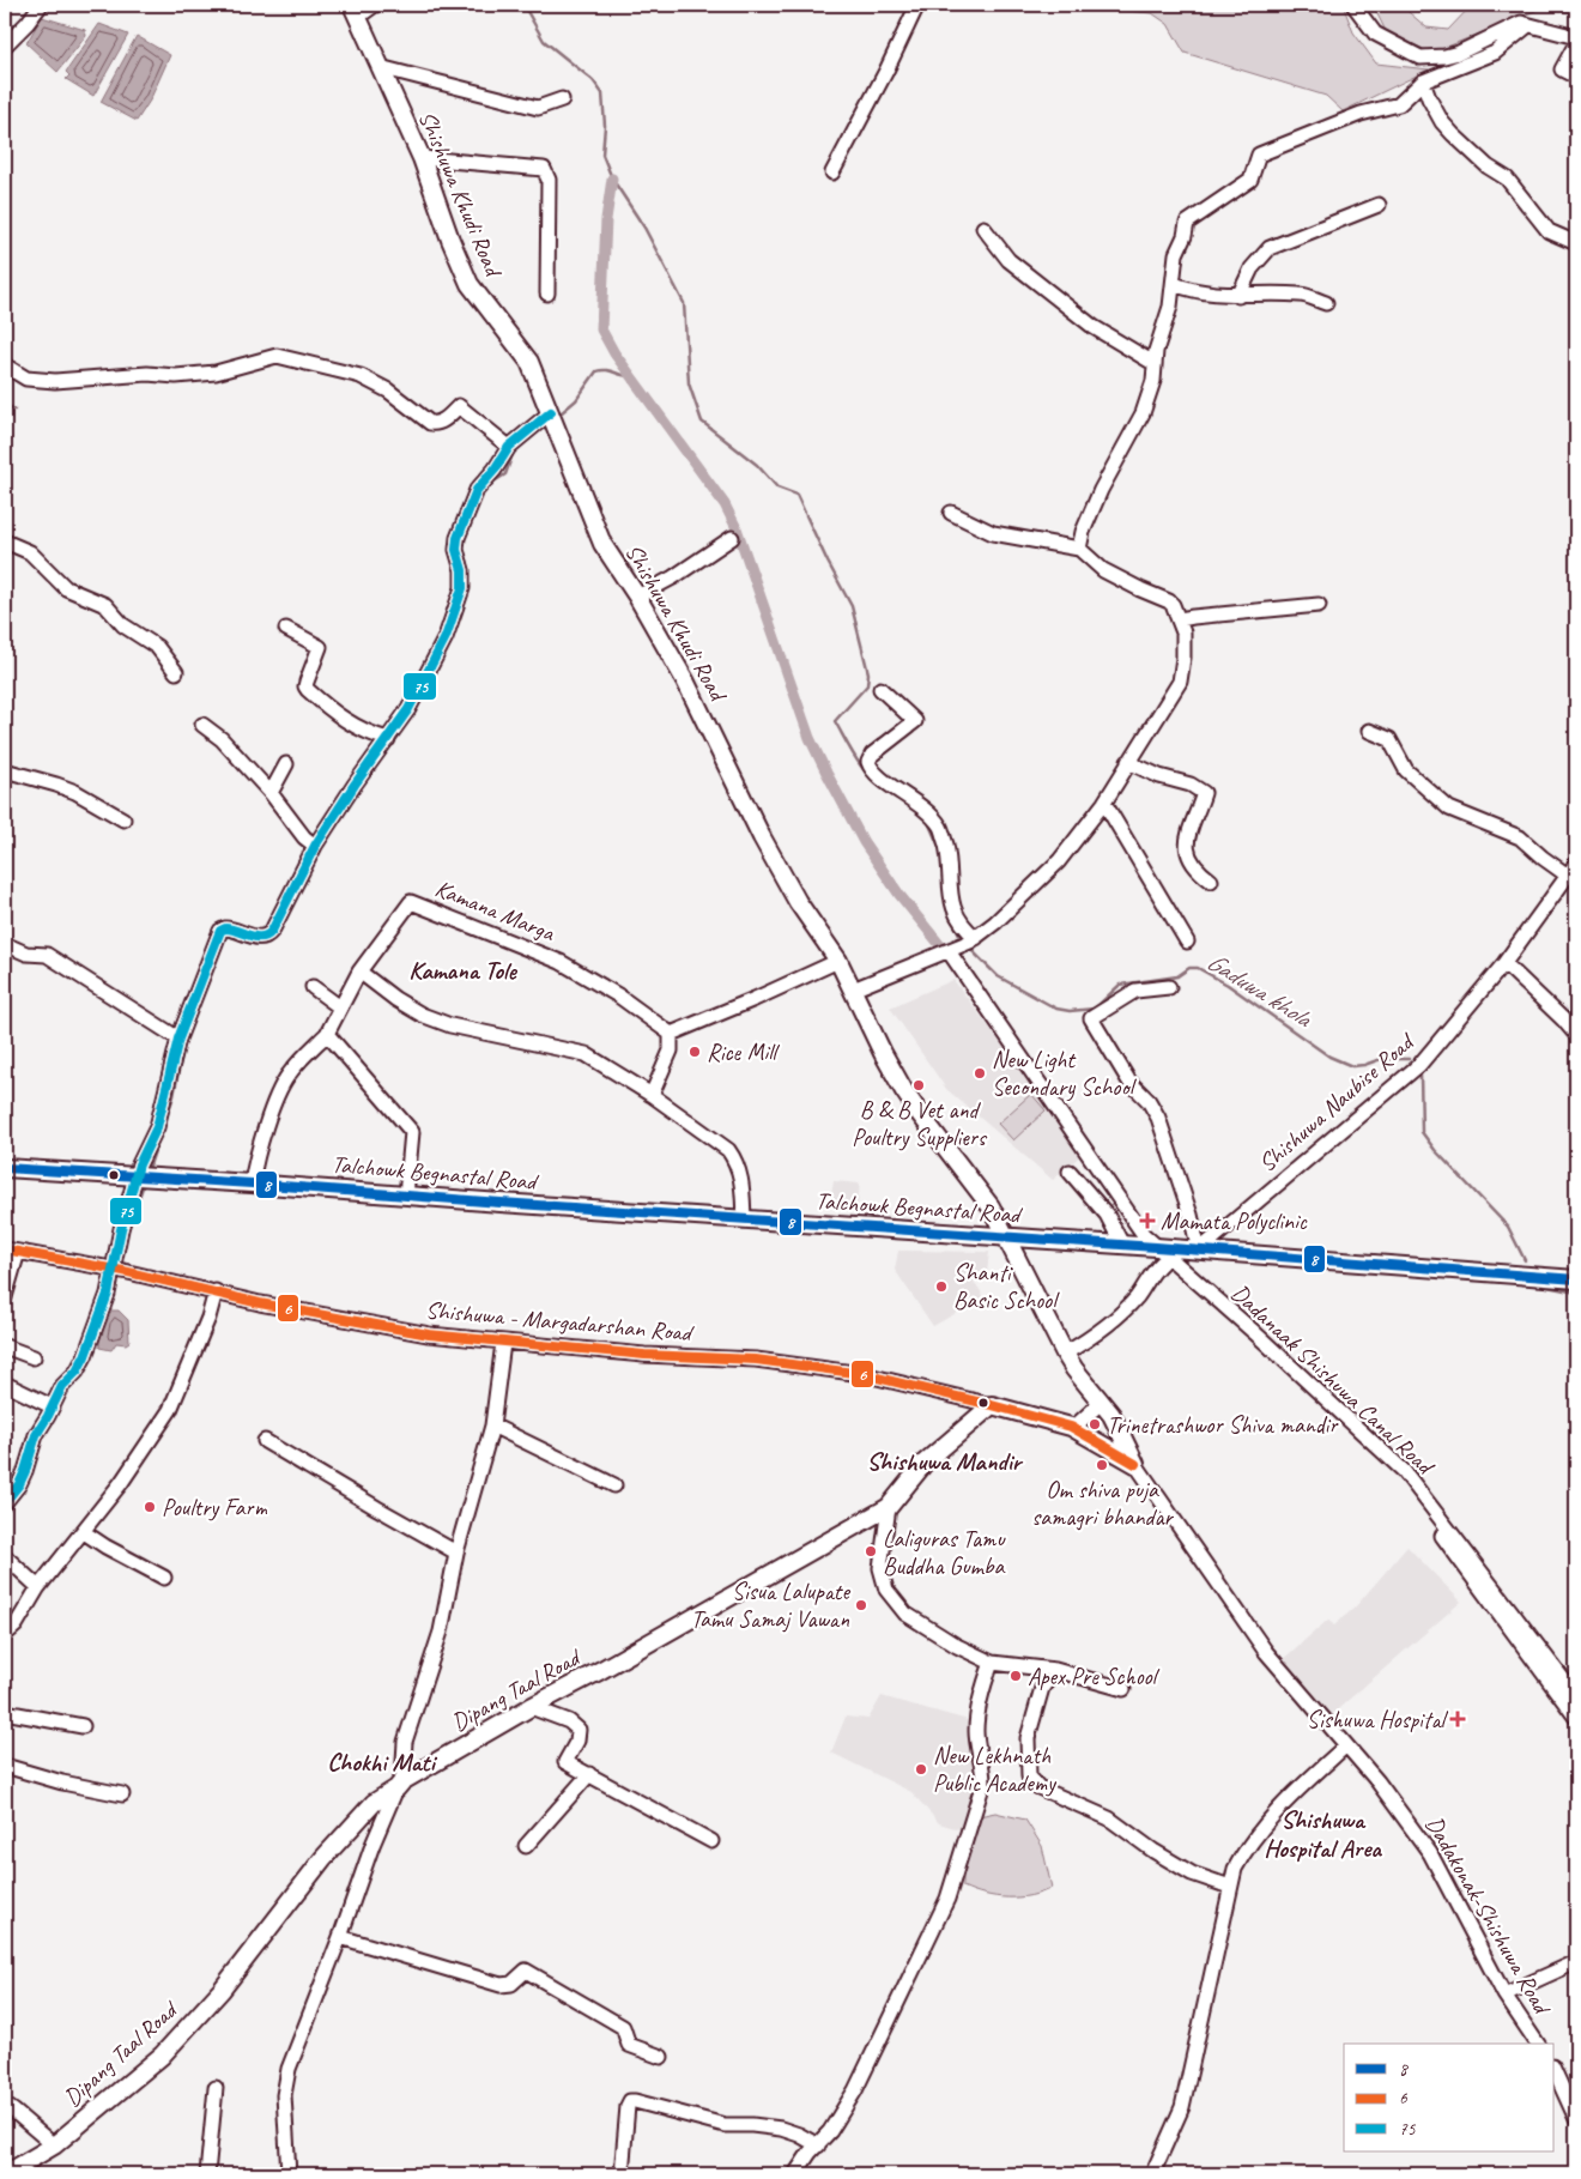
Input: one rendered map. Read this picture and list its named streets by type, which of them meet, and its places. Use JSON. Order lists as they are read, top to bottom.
{
  "streets": {
    "main road": ["Shishuwa Khudi Road", "Talchowk Begnastal Road", "Dipang Taal Road"],
    "street": [
      "Kamana Marga",
      "Shishuwa Naubise Road",
      "Shishuwa - Margadarshan Road",
      "Dadanaak Shishuwa Canal Road",
      "Dadakonak-Shishuwa Road"
    ]
  },
  "crossings": [
    ["Shishuwa Khudi Road", "Talchowk Begnastal Road"],
    ["Shishuwa Khudi Road", "Dadakonak-Shishuwa Road"],
    ["Kamana Marga", "Talchowk Begnastal Road"],
    ["Shishuwa Naubise Road", "Talchowk Begnastal Road"],
    ["Talchowk Begnastal Road", "Dadanaak Shishuwa Canal Road"],
    ["Shishuwa - Margadarshan Road", "Dipang Taal Road"]
  ],
  "districts": [
    "Kamana Tole",
    "Shishuwa Mandir",
    "Chokhi Mati",
    "Shishuwa Hospital Area"
  ],
  "water": ["Gaduwa khola"],
  "places": {
    "other": [
      "Rice Mill",
      "New Light Secondary School",
      "B & B Vet and Poultry Suppliers",
      "Shanti Basic School",
      "Trinetrashwor Shiva mandir",
      "Om shiva puja samagri bhandar",
      "Poultry Farm",
      "Laliguras Tamu Buddha Gumba",
      "Sisua Lalupate Tamu Samaj Vawan",
      "Apex Pre School",
      "New Lekhnath Public Academy"
    ],
    "health": ["Mamata Polyclinic", "Sishuwa Hospital"]
  },
  "lines": ["transit line 75", "transit line 8", "transit line 6"],
  "legend": ["8", "6", "75"]
}
